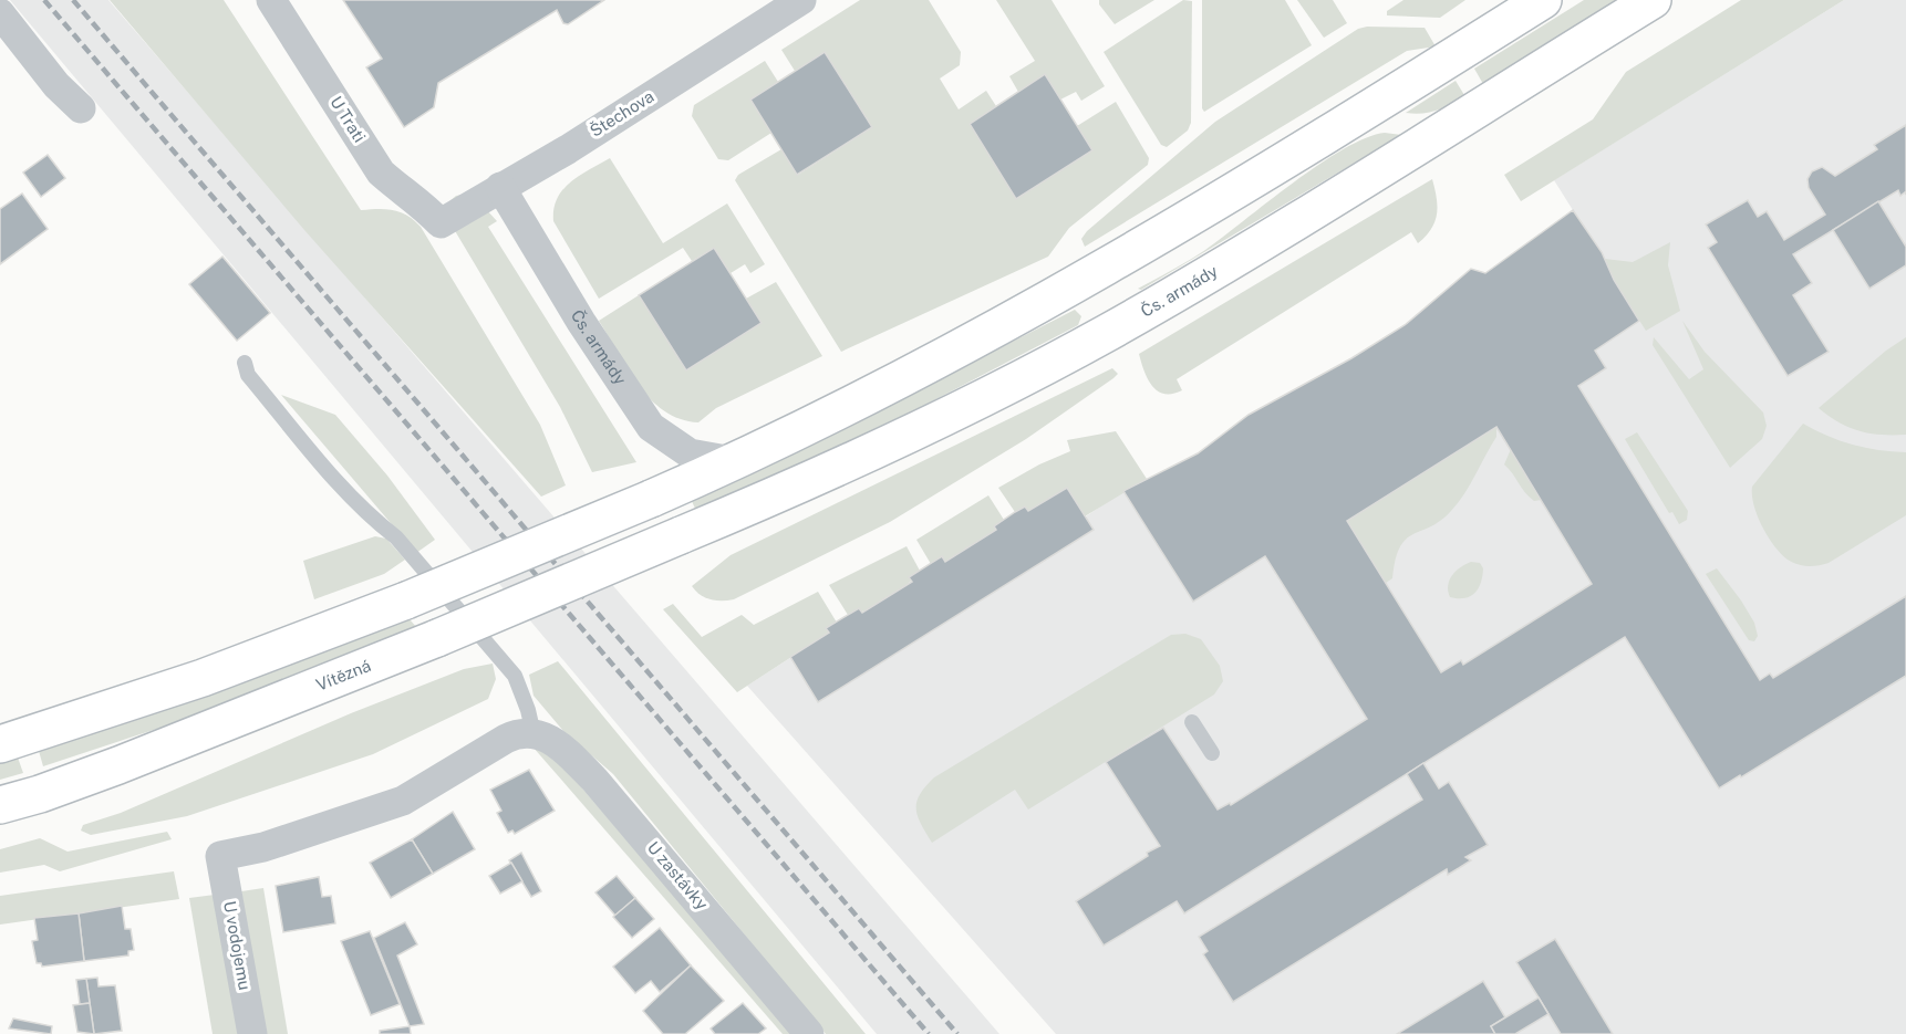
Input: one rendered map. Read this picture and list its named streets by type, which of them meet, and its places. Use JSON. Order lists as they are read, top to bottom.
{
  "streets": {
    "main road": ["Čs. armády", "Vítězná"],
    "street": [
      "Štechova",
      "U Trati",
      "U zastávky",
      "U vodojemu"
    ]
  },
  "crossings": [
    ["Štechova", "U Trati"],
    ["Štechova", "Čs. armády"],
    ["Čs. armády", "Vítězná"],
    ["U zastávky", "U vodojemu"]
  ]
}
